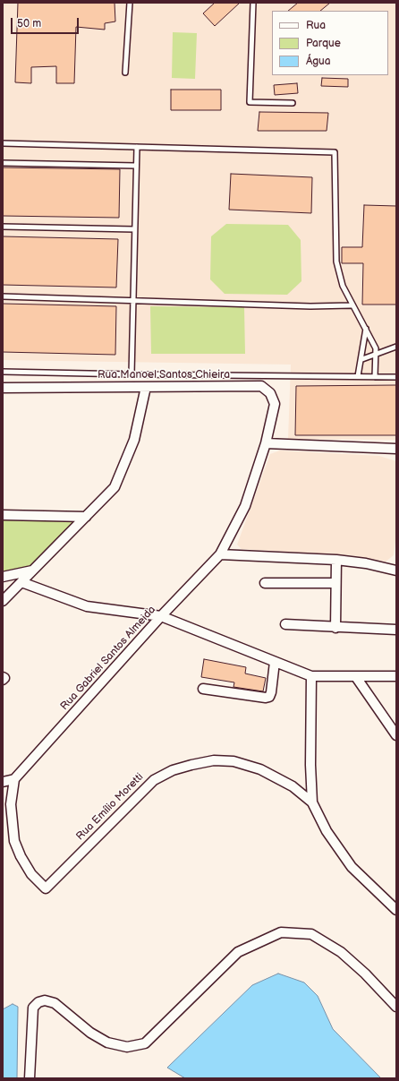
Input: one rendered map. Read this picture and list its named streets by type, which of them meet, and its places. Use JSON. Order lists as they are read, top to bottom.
{
  "streets": {
    "street": ["Rua Manoel Santos Chieira", "Rua Gabriel Santos Almeida", "Rua Emílio Moretti"]
  },
  "crossings": [
    ["Rua Manoel Santos Chieira", "Rua Gabriel Santos Almeida"],
    ["Rua Gabriel Santos Almeida", "Rua Emílio Moretti"]
  ],
  "legend": ["Rua", "Parque", "Água"],
  "scale_bar": "50 m"
}
